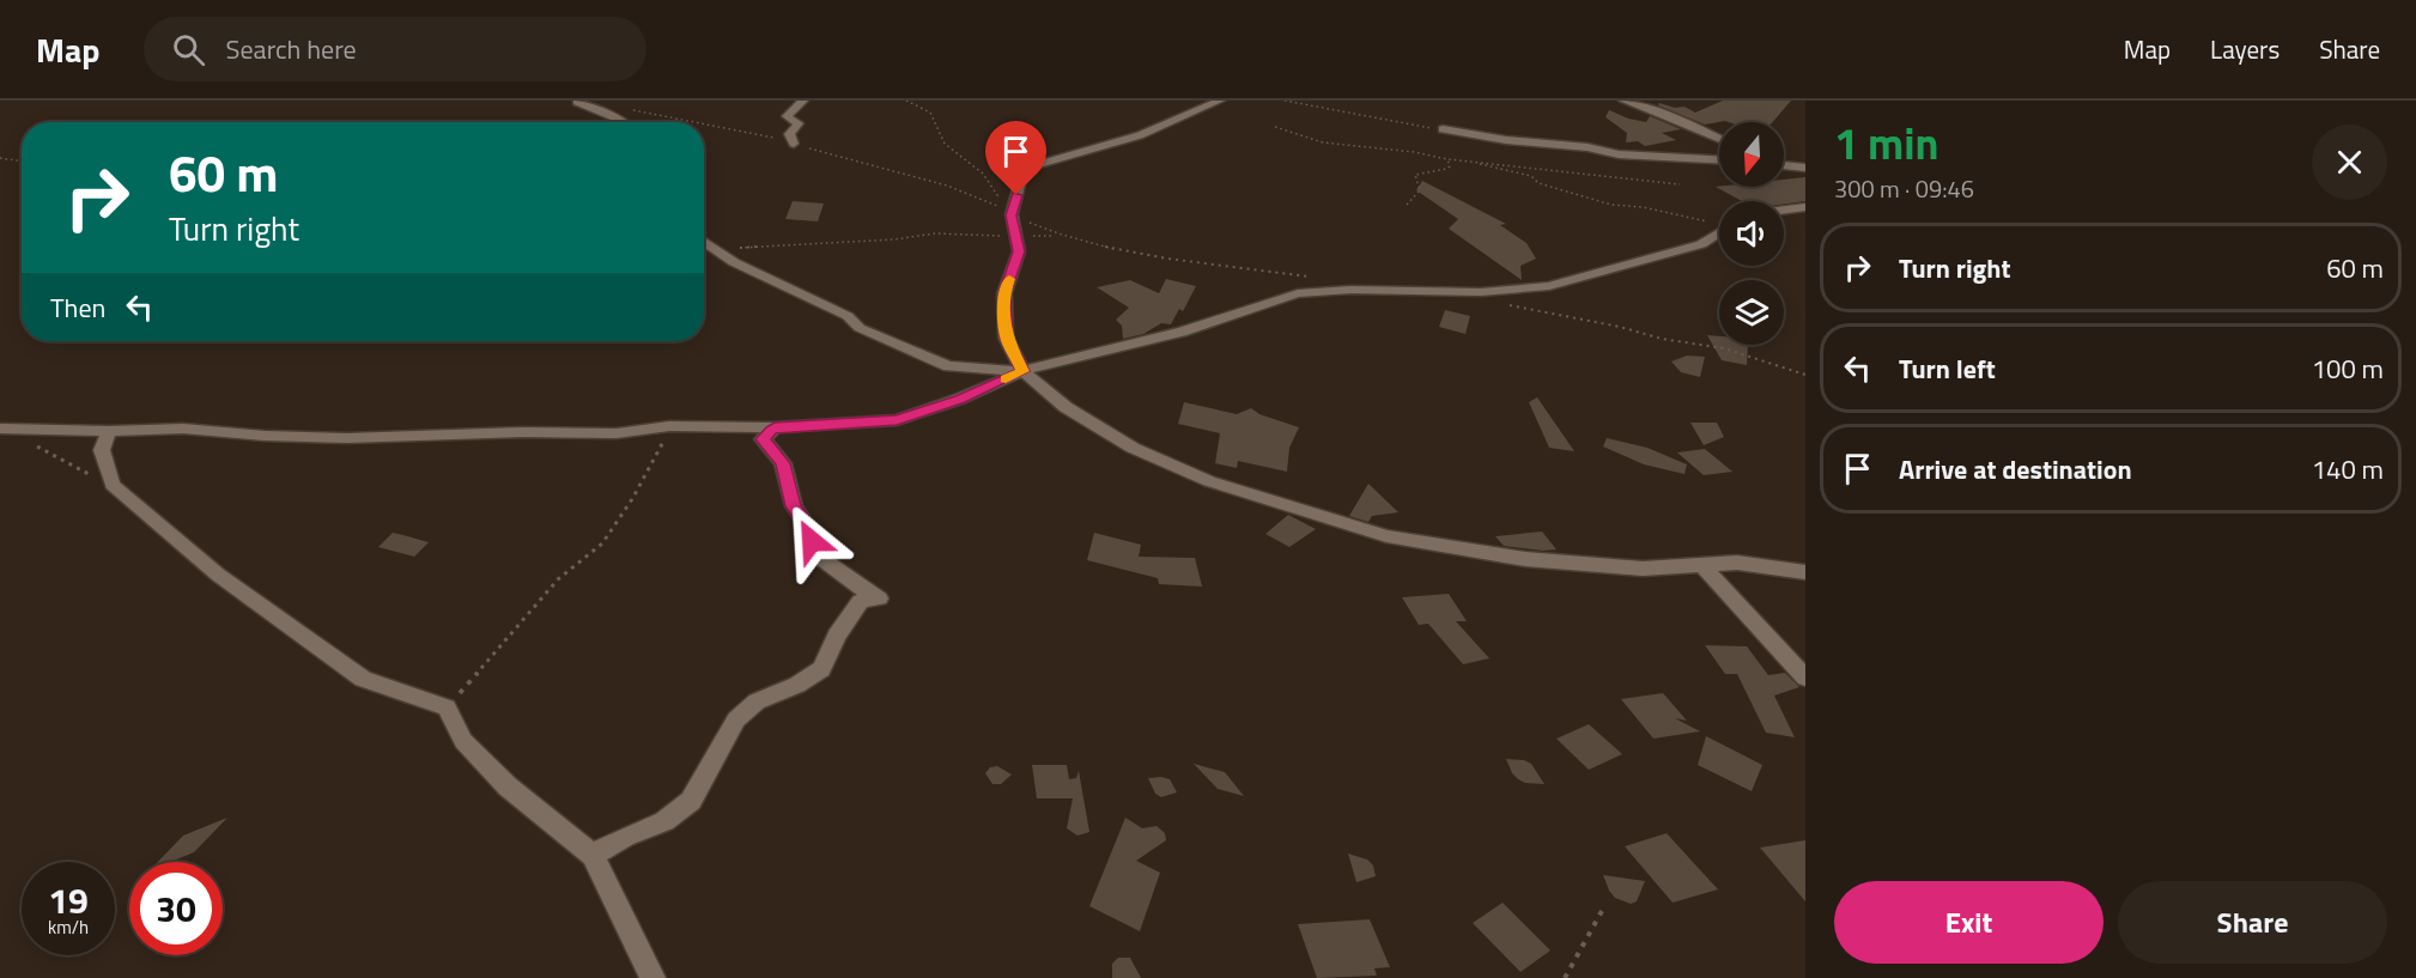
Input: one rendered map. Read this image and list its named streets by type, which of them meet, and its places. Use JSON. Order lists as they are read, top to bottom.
{
  "north": "bottom",
  "page": {
    "header": "Map",
    "search": "Search here",
    "nav": ["Map", "Layers", "Share"],
    "heading": ["1 min", "300 m · 09:46"],
    "turn": ["60 m", "Turn right"],
    "list": [
      {
        "name": "Turn right",
        "value": "60 m"
      },
      {
        "name": "Turn left",
        "value": "100 m"
      },
      {
        "name": "Arrive at destination",
        "value": "140 m"
      }
    ],
    "then": "Then",
    "speed": "19 km/h",
    "limit": "30",
    "buttons": ["Exit", "Share"]
  }
}
